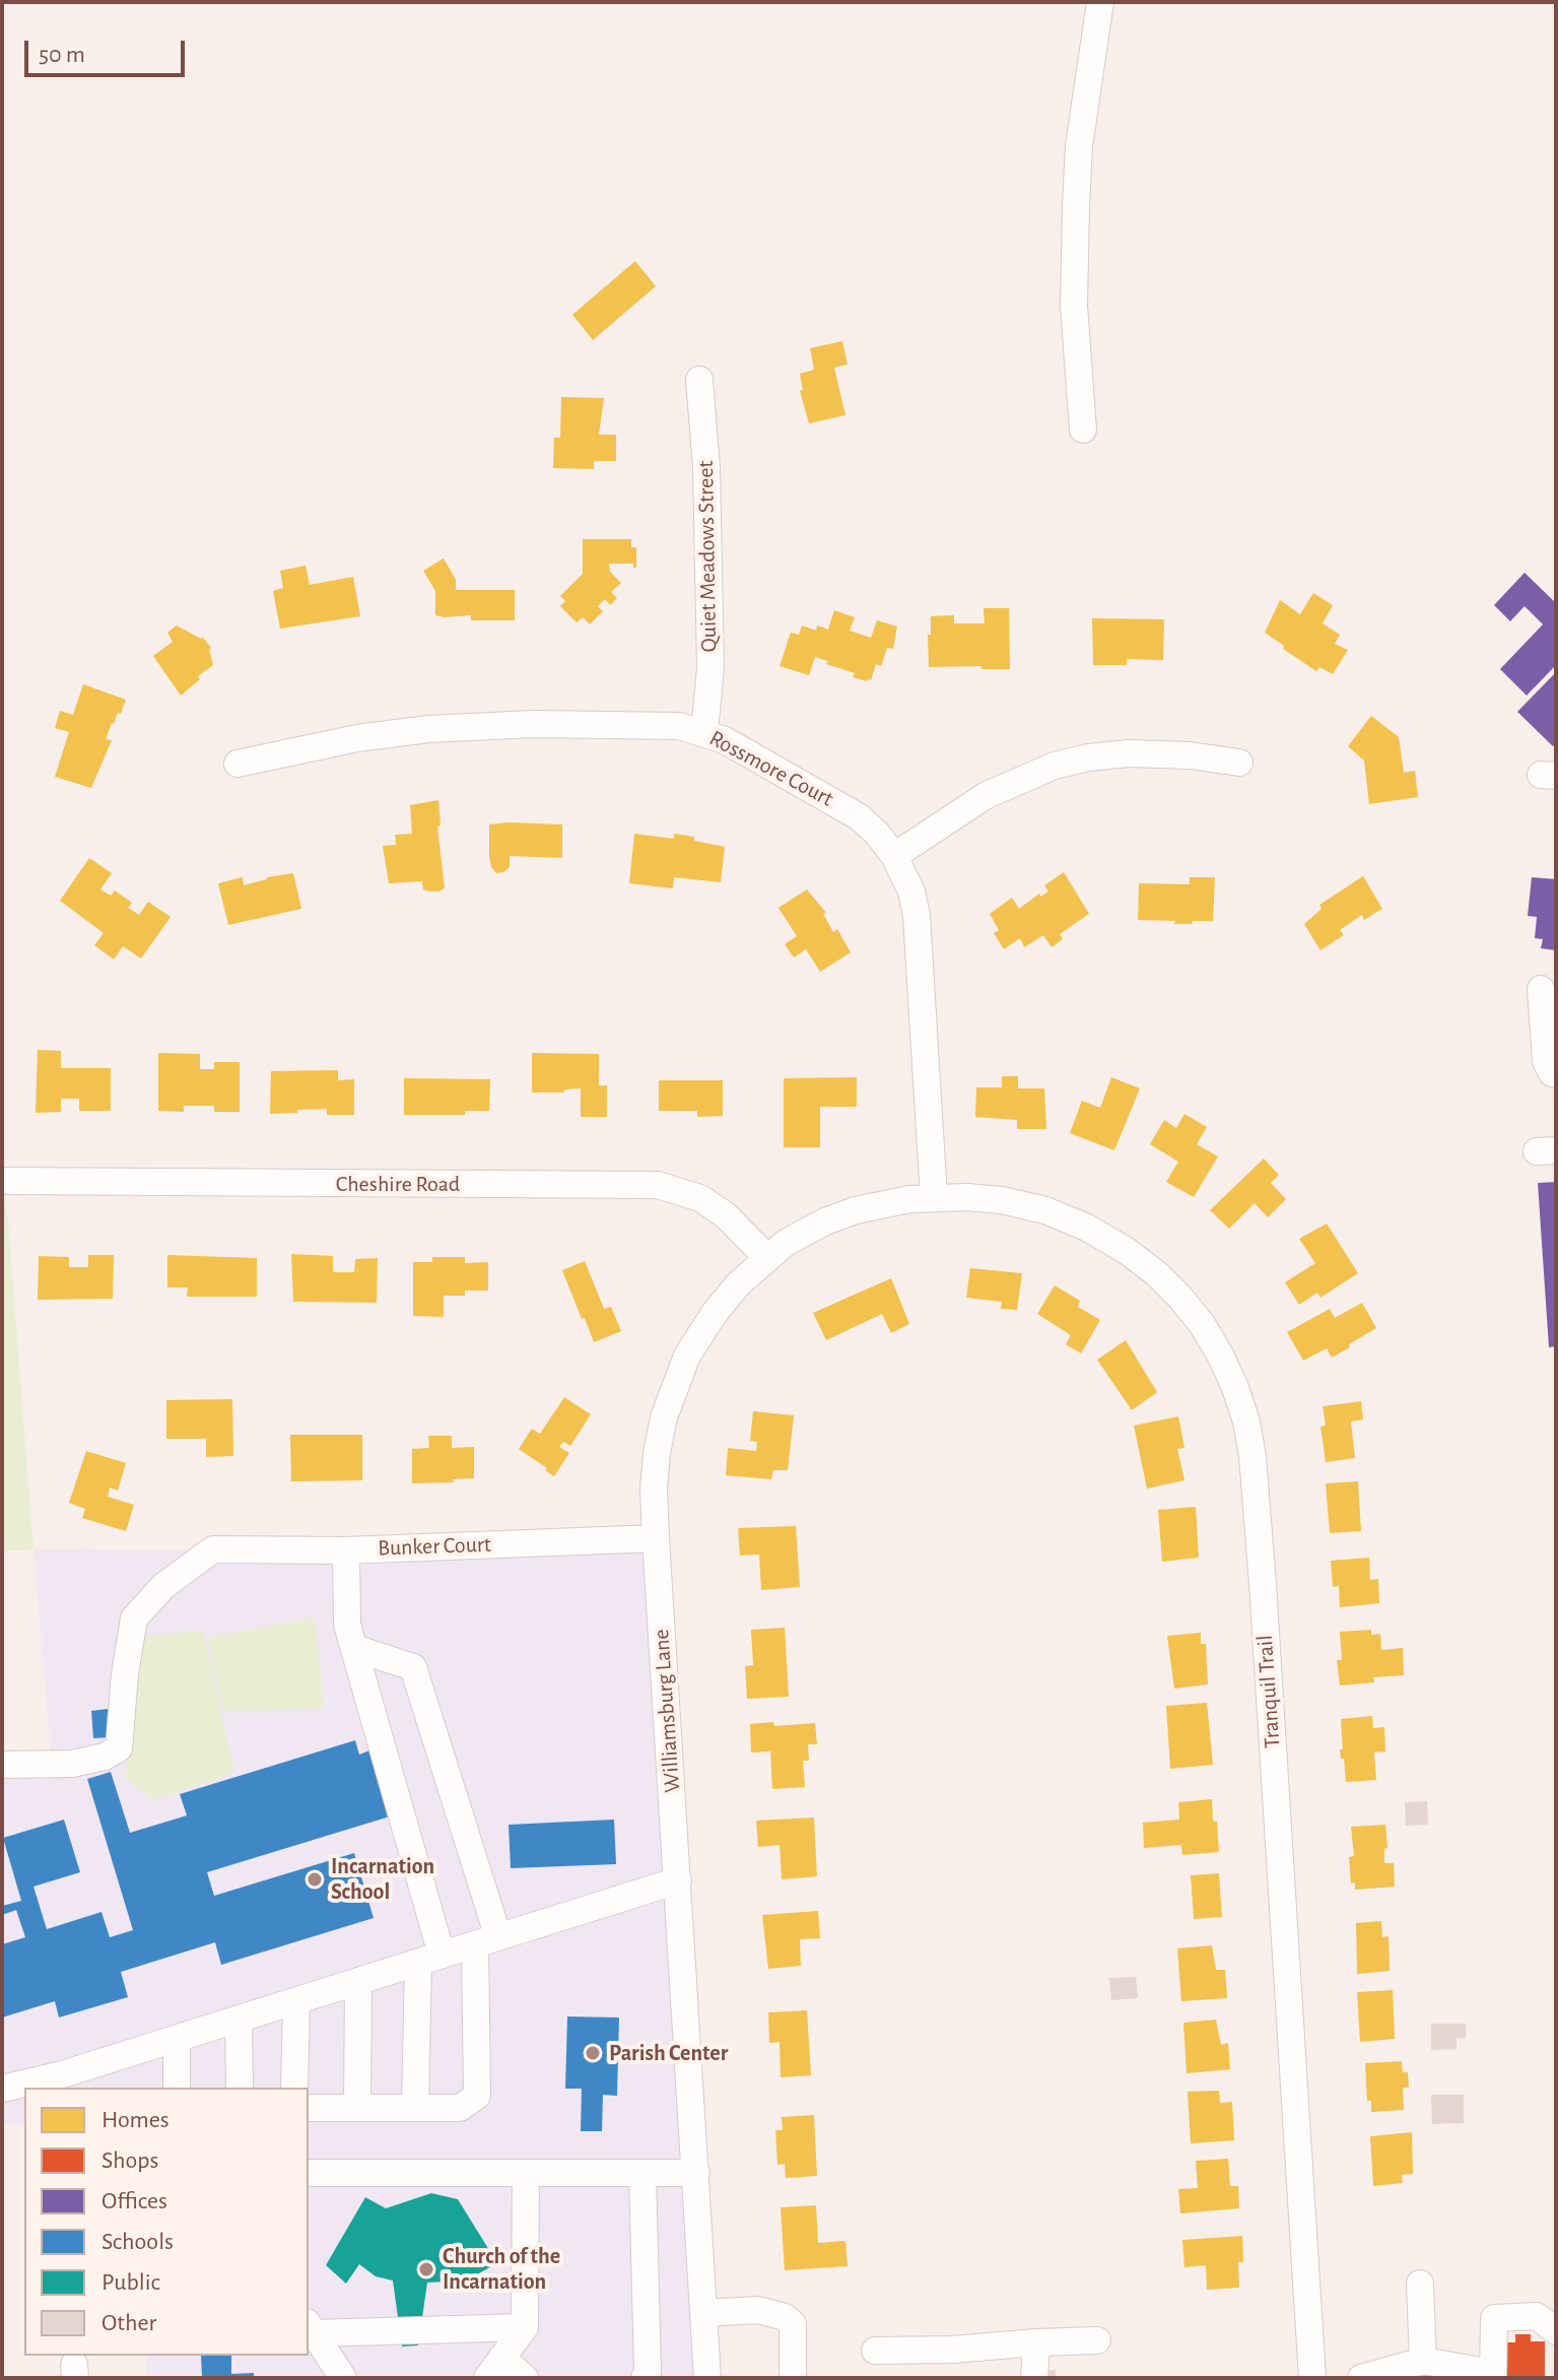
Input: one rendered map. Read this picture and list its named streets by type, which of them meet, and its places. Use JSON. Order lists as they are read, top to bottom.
{
  "streets": {
    "street": [
      "Quiet Meadows Street",
      "Rossmore Court",
      "Cheshire Road",
      "Bunker Court",
      "Tranquil Trail",
      "Williamsburg Lane"
    ]
  },
  "crossings": [
    ["Quiet Meadows Street", "Rossmore Court"],
    ["Rossmore Court", "Tranquil Trail"],
    ["Rossmore Court", "Williamsburg Lane"],
    ["Cheshire Road", "Williamsburg Lane"],
    ["Bunker Court", "Williamsburg Lane"],
    ["Tranquil Trail", "Williamsburg Lane"]
  ],
  "places": ["Incarnation School", "Parish Center", "Church of the Incarnation"],
  "legend": [
    "Homes",
    "Shops",
    "Offices",
    "Schools",
    "Public",
    "Other"
  ],
  "scale_bar": "50 m"
}
